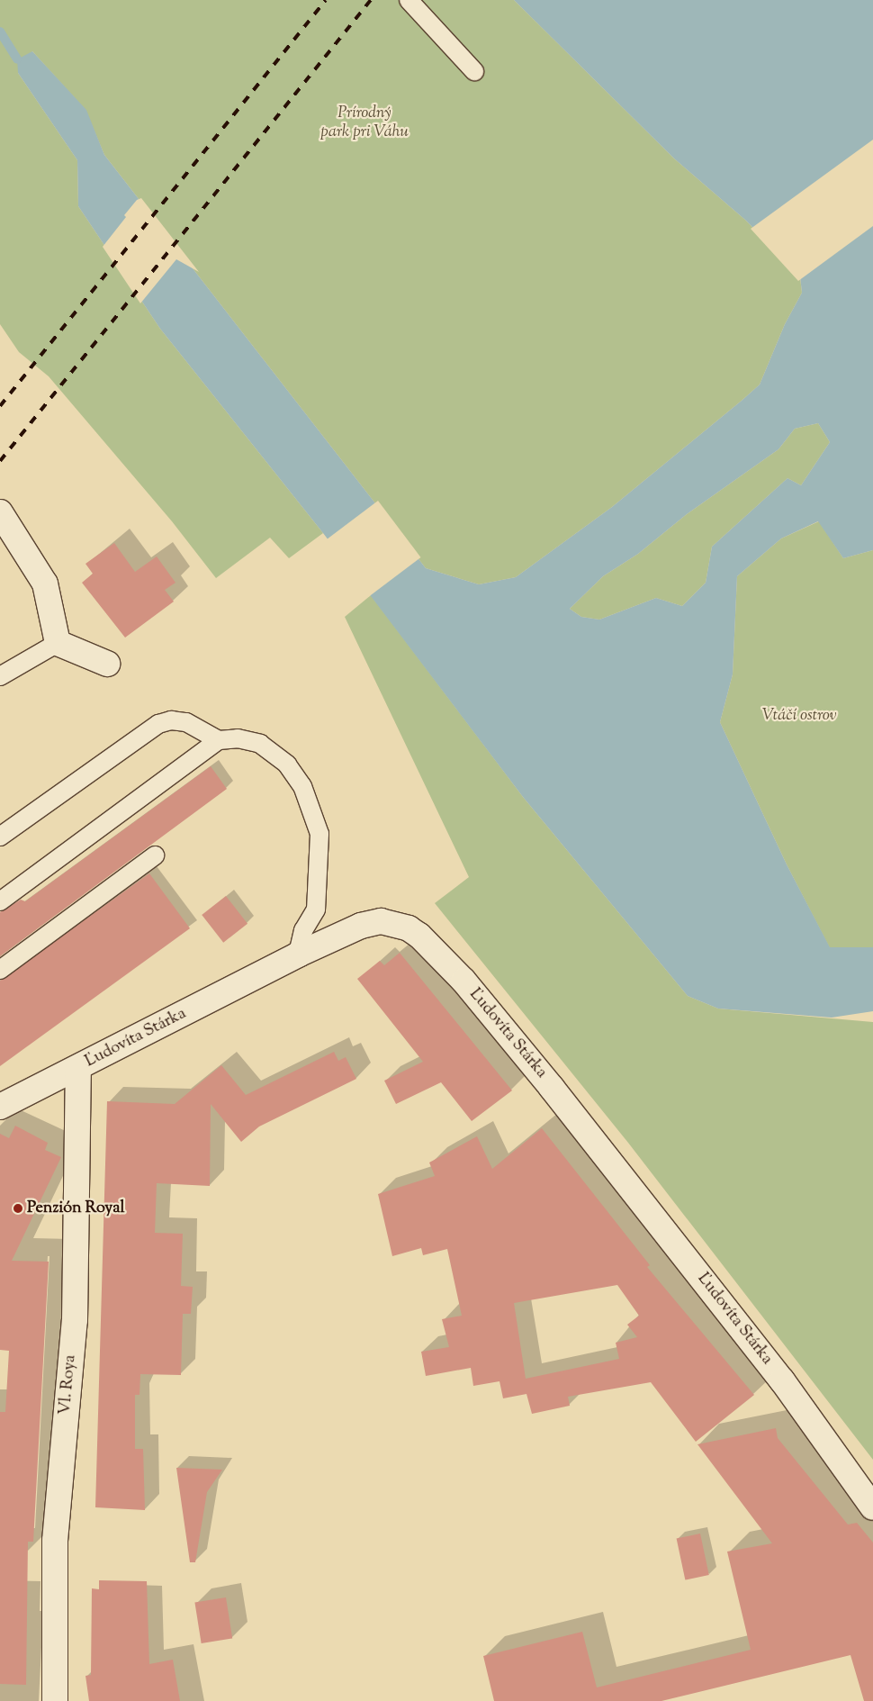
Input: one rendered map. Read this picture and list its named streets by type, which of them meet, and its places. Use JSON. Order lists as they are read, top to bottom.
{
  "streets": {
    "street": ["Ľudovíta Stárka", "Vl. Roya"]
  },
  "crossings": [
    ["Ľudovíta Stárka", "Vl. Roya"]
  ],
  "parks": ["Prírodný park pri Váhu", "Vtáčí ostrov"],
  "places": ["Penzión Royal"]
}
